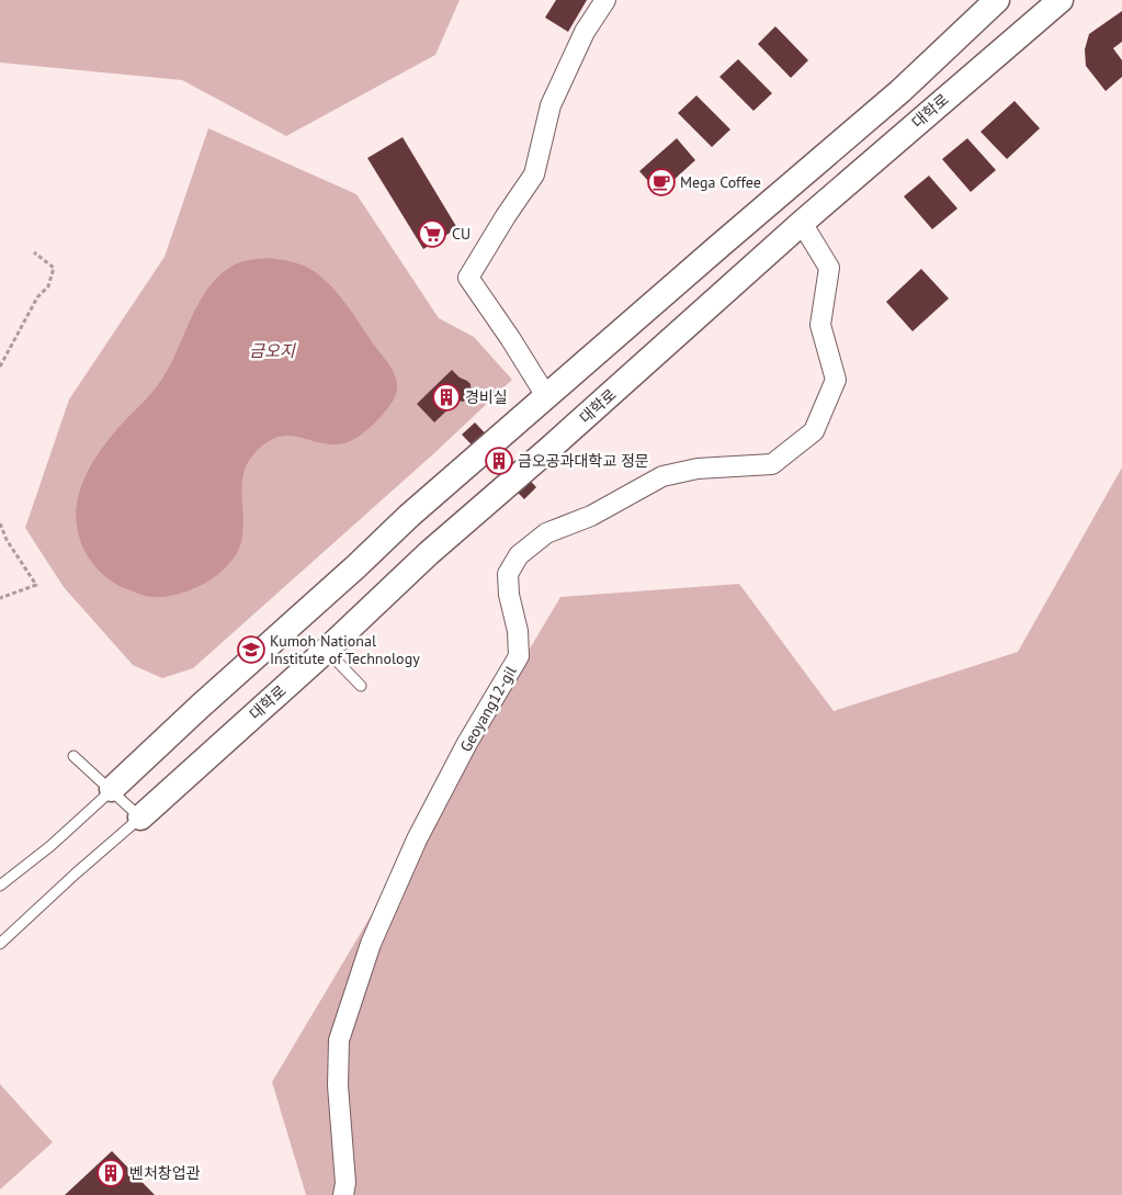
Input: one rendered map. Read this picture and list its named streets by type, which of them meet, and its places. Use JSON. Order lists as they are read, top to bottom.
{
  "streets": {
    "street": ["대학로", "Geoyang12-gil"]
  },
  "crossings": [
    ["대학로", "Geoyang12-gil"]
  ],
  "water": ["금오지"],
  "places": {
    "cafe": ["Mega Coffee"],
    "supermarket": ["CU"],
    "building": ["경비실", "금오공과대학교 정문", "벤처창업관"],
    "school or university": ["Kumoh National Institute of Technology"]
  }
}
